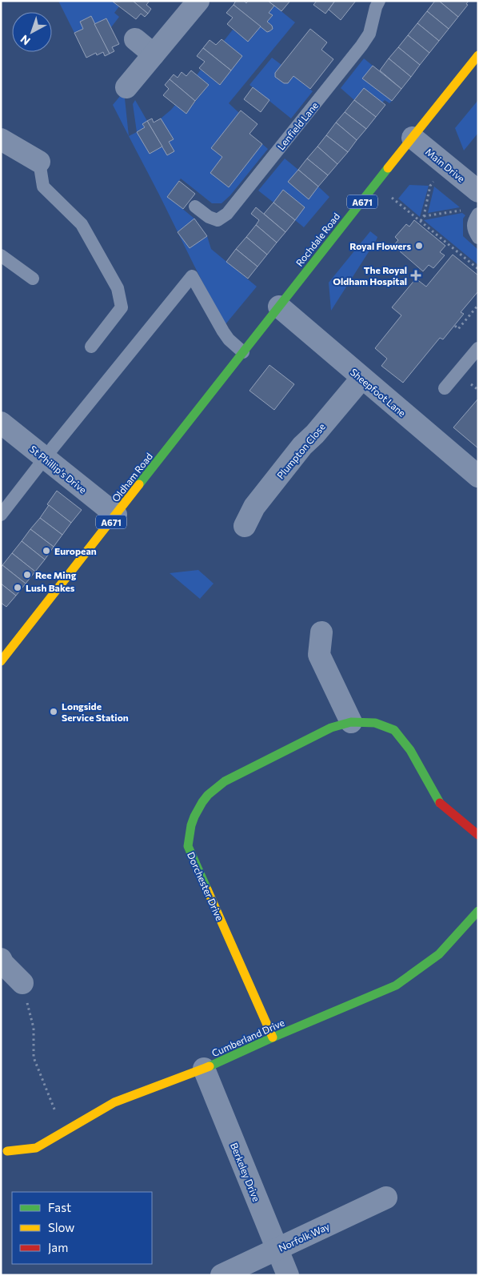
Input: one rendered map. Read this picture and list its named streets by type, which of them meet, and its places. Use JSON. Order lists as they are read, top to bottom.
{
  "streets": {
    "street": [
      "Main Drive",
      "A671",
      "Rochdale Road",
      "Sheepfoot Lane",
      "Plumpton Close",
      "St Phillip's Drive",
      "Oldham Road",
      "Dorchester Drive",
      "Cumberland Drive",
      "Berkeley Drive",
      "Norfolk Way"
    ],
    "lane": ["Lenfield Lane"]
  },
  "crossings": [
    ["Main Drive", "Rochdale Road"],
    ["Rochdale Road", "Sheepfoot Lane"],
    ["Rochdale Road", "Oldham Road"],
    ["Sheepfoot Lane", "Plumpton Close"],
    ["St Phillip's Drive", "Oldham Road"],
    ["Dorchester Drive", "Cumberland Drive"],
    ["Cumberland Drive", "Berkeley Drive"],
    ["Berkeley Drive", "Norfolk Way"]
  ],
  "places": {
    "other": [
      "Royal Flowers",
      "European",
      "Ree Ming",
      "Lush Bakes",
      "Longside Service Station"
    ],
    "health": ["The Royal Oldham Hospital"]
  },
  "legend": ["Fast", "Slow", "Jam"],
  "north": "bottom left"
}
